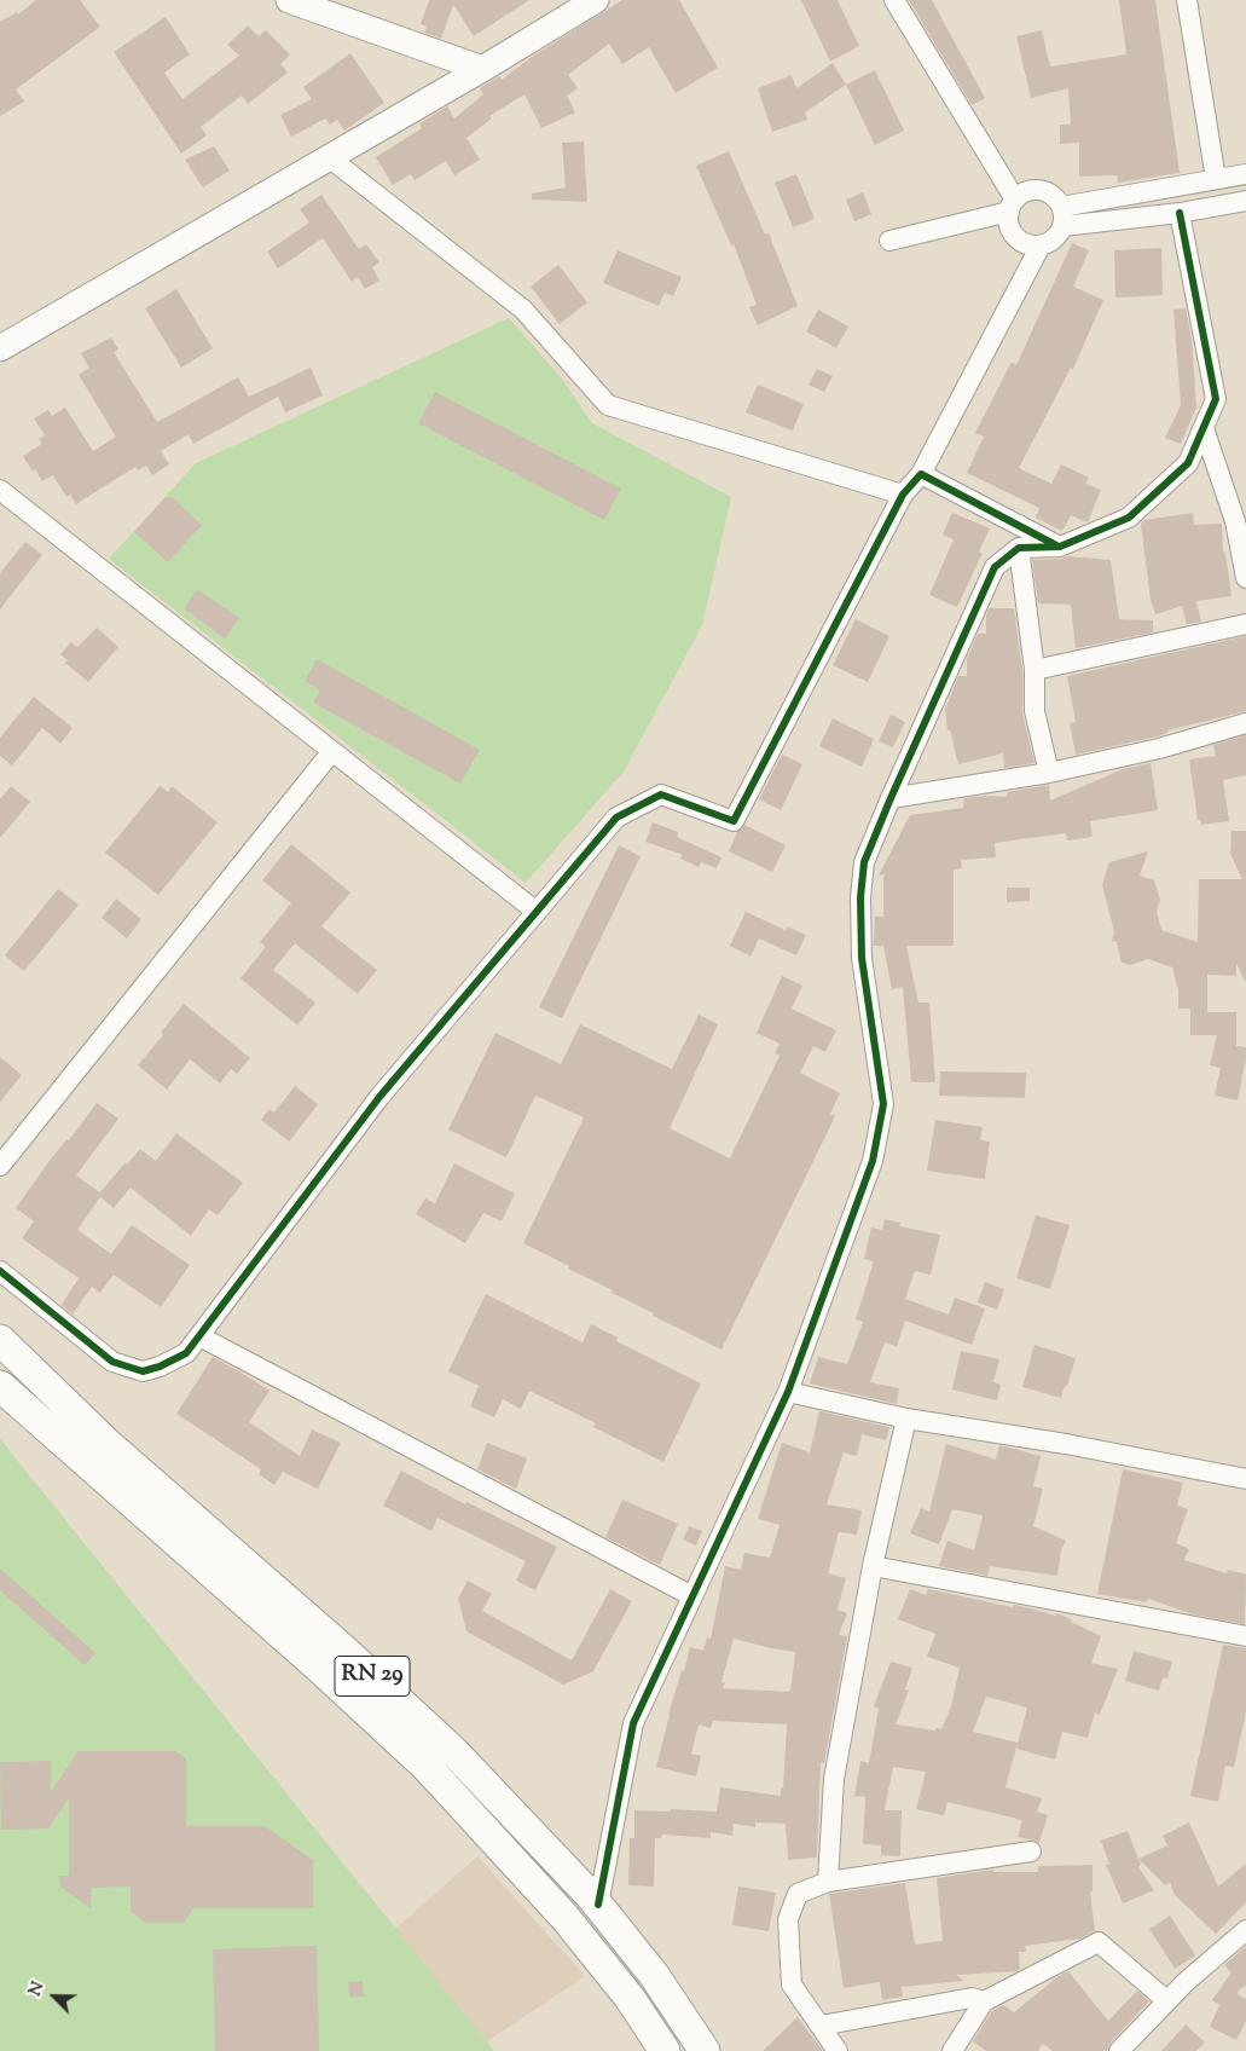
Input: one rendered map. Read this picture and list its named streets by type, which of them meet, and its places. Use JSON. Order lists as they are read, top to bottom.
{
  "streets": {
    "highway": ["RN 29"]
  },
  "north": "top left"
}
